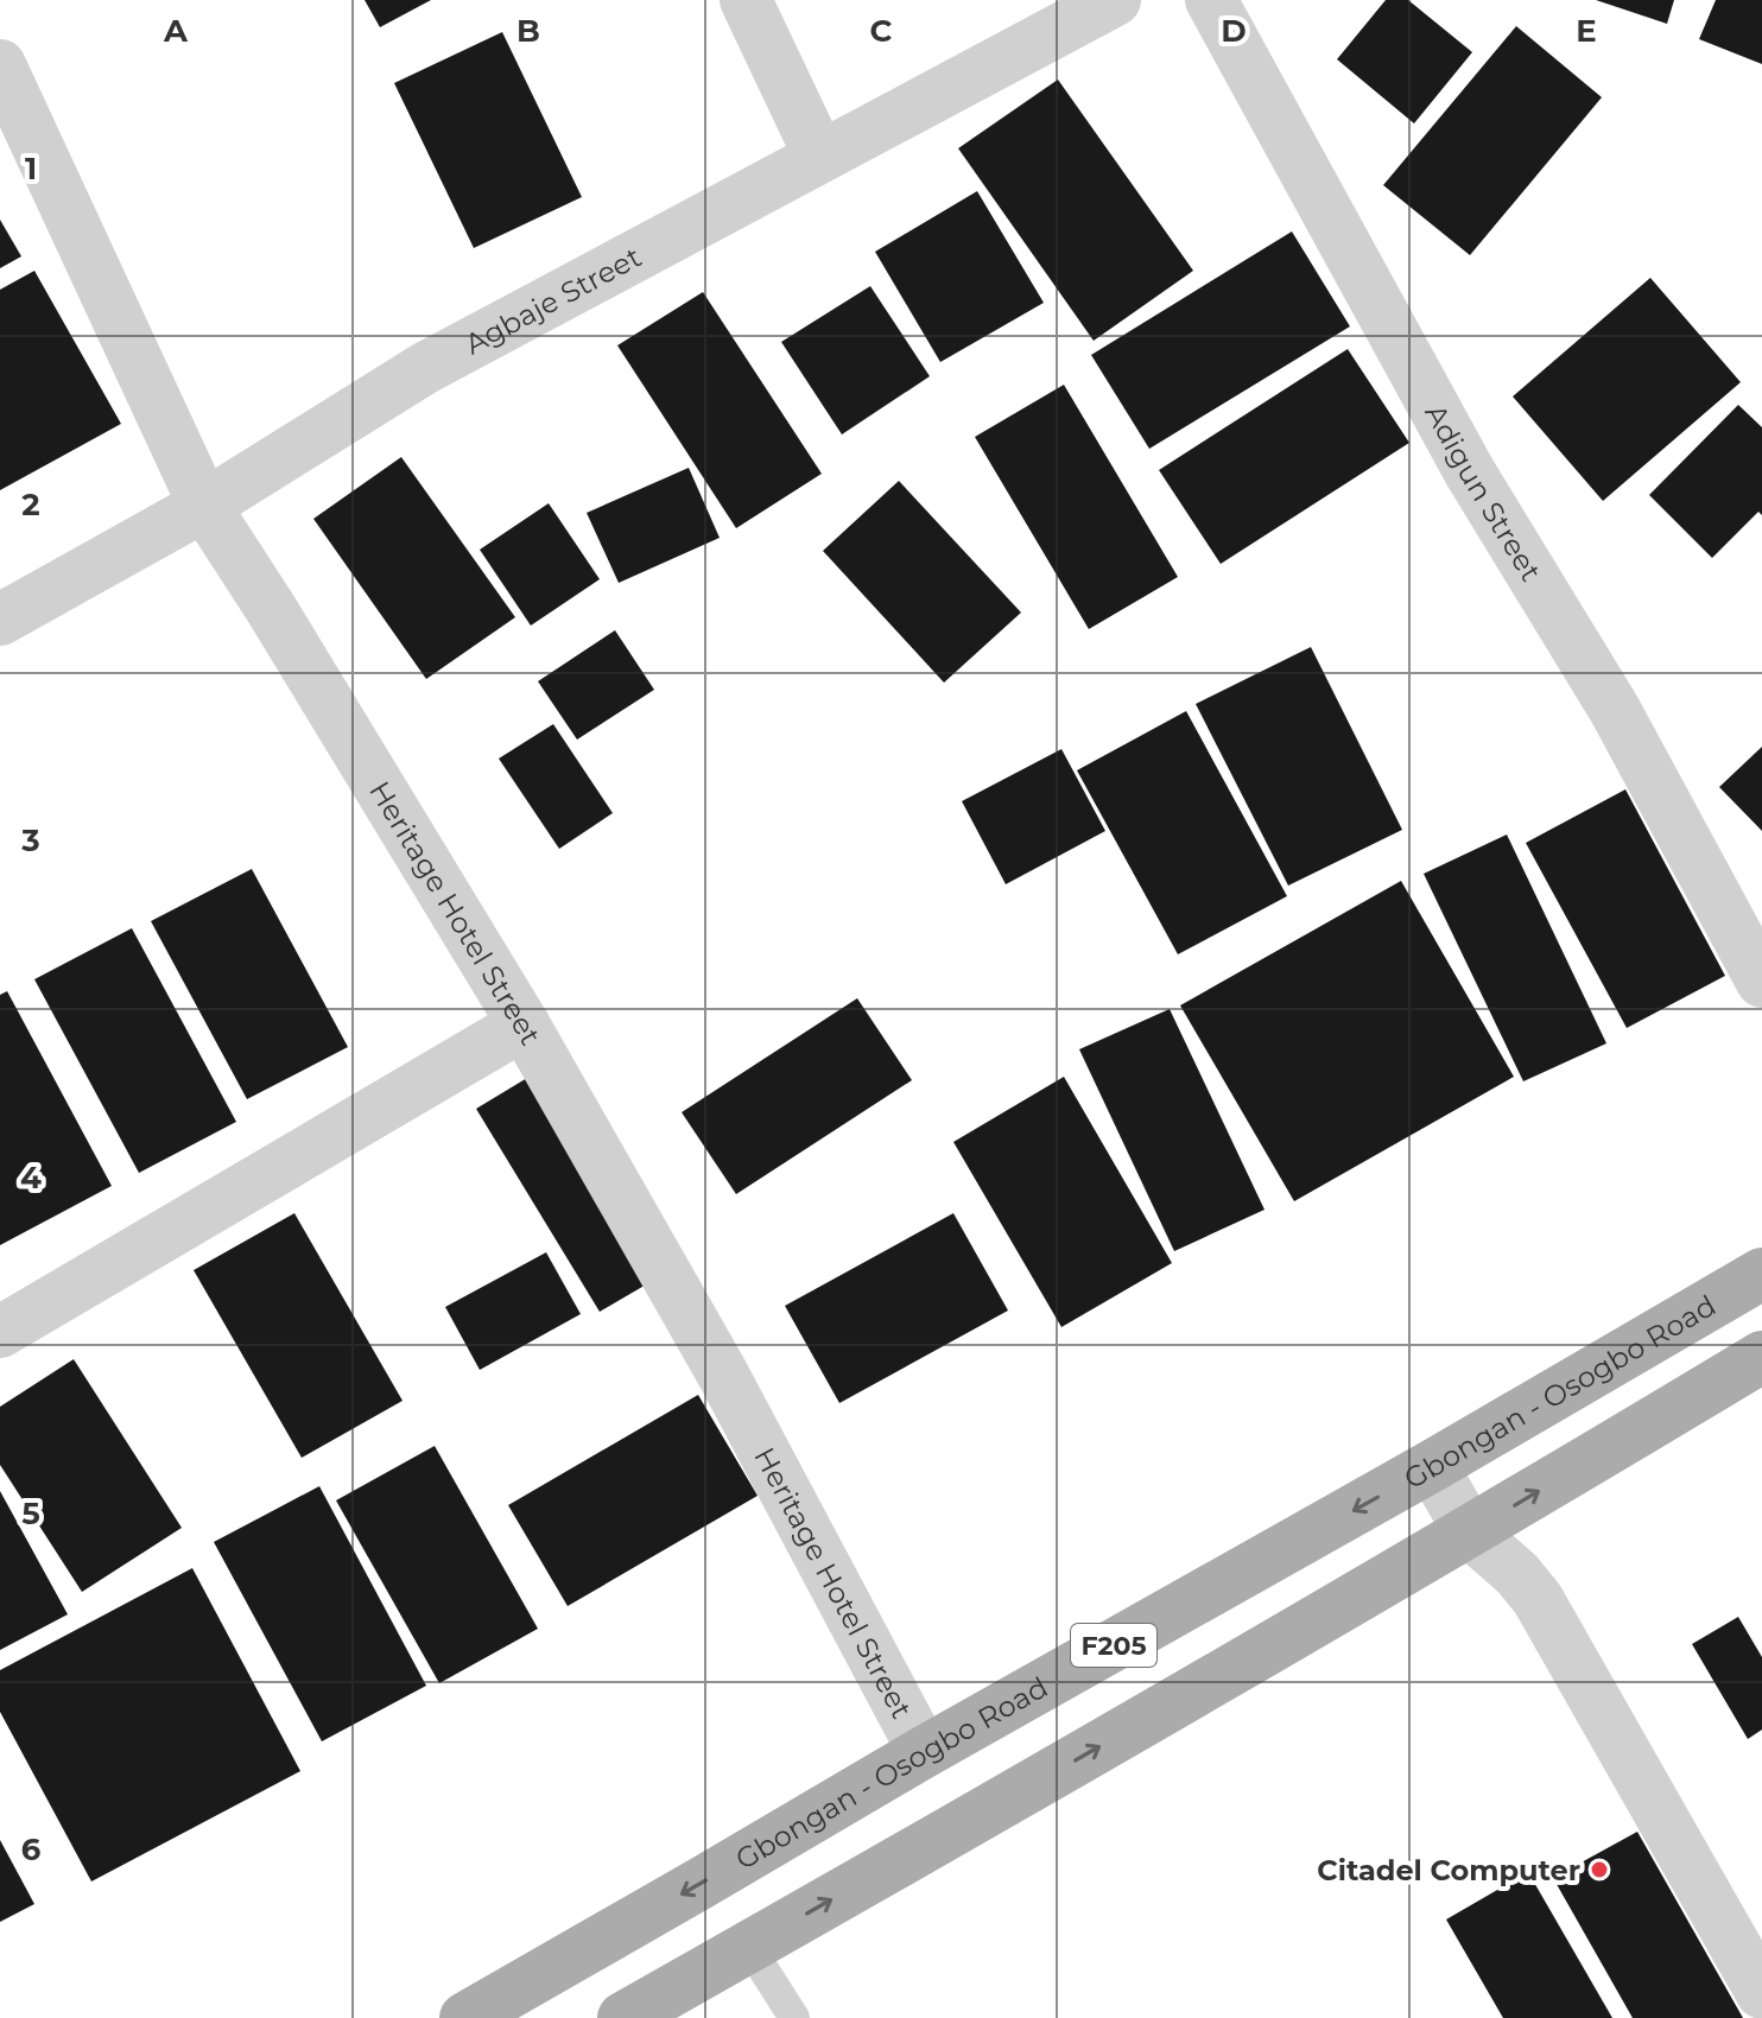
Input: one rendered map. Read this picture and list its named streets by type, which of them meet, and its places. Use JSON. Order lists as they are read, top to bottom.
{
  "streets": {
    "main road": ["Gbongan - Osogbo Road", "F205"],
    "street": ["Agbaje Street", "Adigun Street", "Heritage Hotel Street"]
  },
  "crossings": [
    ["Agbaje Street", "Heritage Hotel Street"],
    ["Heritage Hotel Street", "Gbongan - Osogbo Road"]
  ],
  "places": ["Citadel Computer"],
  "grid": {
    "columns": [
      "A",
      "B",
      "C",
      "D",
      "E"
    ],
    "rows": [
      "1",
      "2",
      "3",
      "4",
      "5",
      "6"
    ]
  }
}
